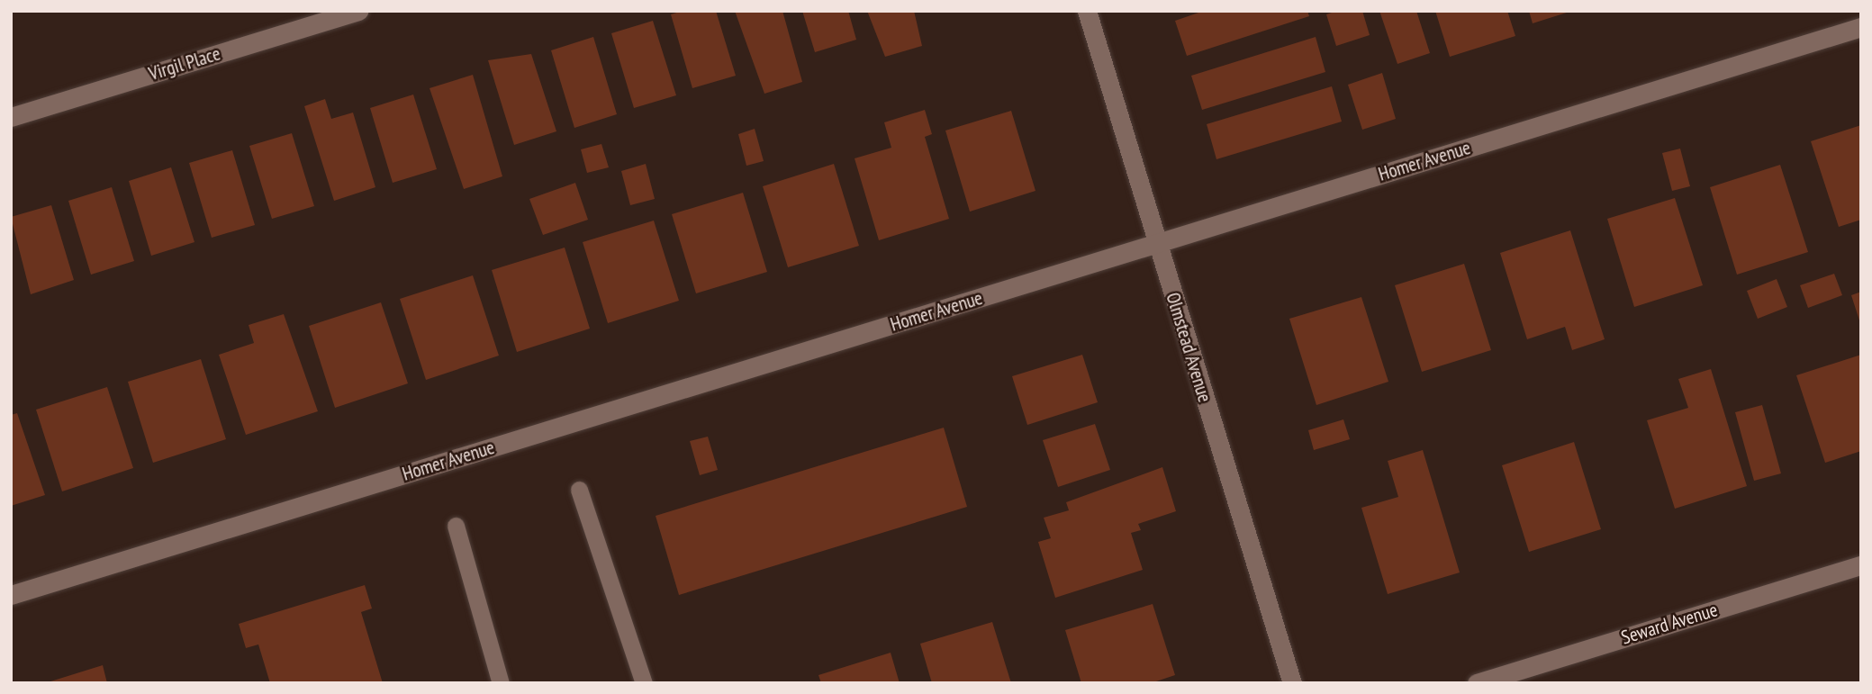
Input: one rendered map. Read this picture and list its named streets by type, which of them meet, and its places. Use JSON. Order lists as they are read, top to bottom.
{
  "streets": {
    "street": [
      "Virgil Place",
      "Homer Avenue",
      "Olmstead Avenue",
      "Seward Avenue"
    ]
  },
  "crossings": [
    ["Homer Avenue", "Olmstead Avenue"]
  ]
}
